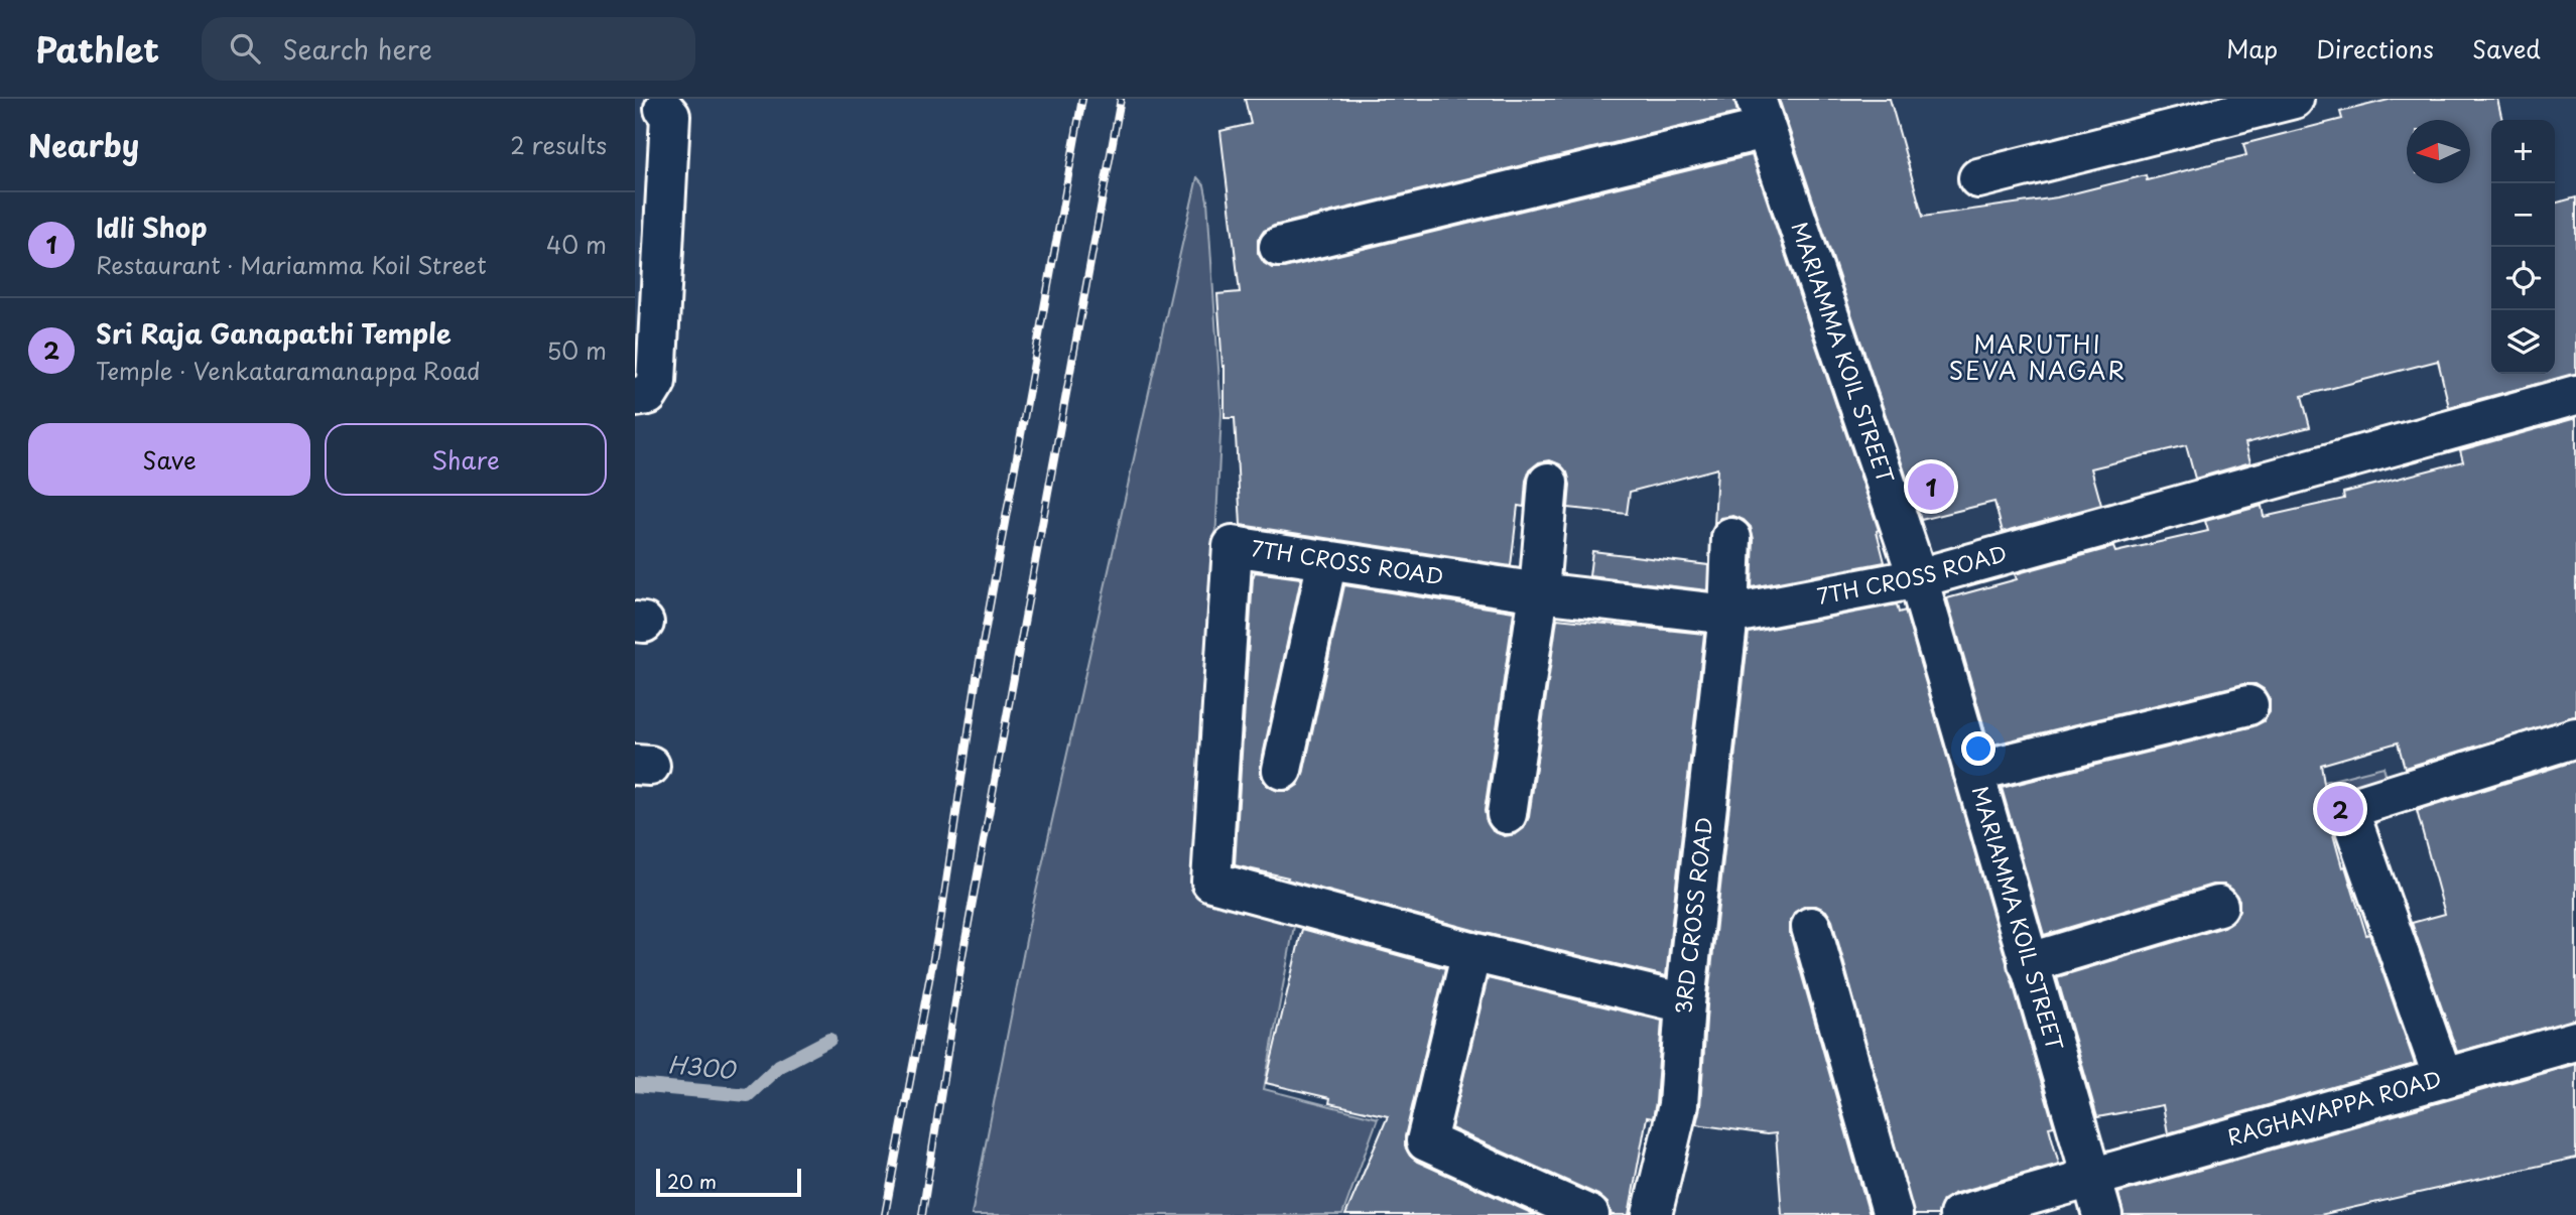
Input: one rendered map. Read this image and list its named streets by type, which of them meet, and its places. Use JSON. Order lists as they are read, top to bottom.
{
  "streets": {
    "street": [
      "MARIAMMA KOIL STREET",
      "7TH CROSS ROAD",
      "3RD CROSS ROAD",
      "RAGHAVAPPA ROAD"
    ]
  },
  "crossings": [
    ["MARIAMMA KOIL STREET", "7TH CROSS ROAD"],
    ["MARIAMMA KOIL STREET", "RAGHAVAPPA ROAD"],
    ["7TH CROSS ROAD", "3RD CROSS ROAD"]
  ],
  "districts": ["MARUTHI SEVA NAGAR"],
  "water": ["H300"],
  "scale_bar": "20 m",
  "north": "left",
  "page": {
    "header": "Pathlet",
    "search": "Search here",
    "nav": ["Map", "Directions", "Saved"],
    "heading": ["Nearby", "2 results"],
    "map_buttons": ["+", "−"],
    "list": [
      {
        "mark": "1",
        "name": "Idli Shop",
        "note": "Restaurant · Mariamma Koil Street",
        "value": "40 m"
      },
      {
        "mark": "2",
        "name": "Sri Raja Ganapathi Temple",
        "note": "Temple · Venkataramanappa Road",
        "value": "50 m"
      }
    ],
    "buttons": ["Save", "Share"],
    "pins": ["1", "2"],
    "scale": "20 m"
  }
}
